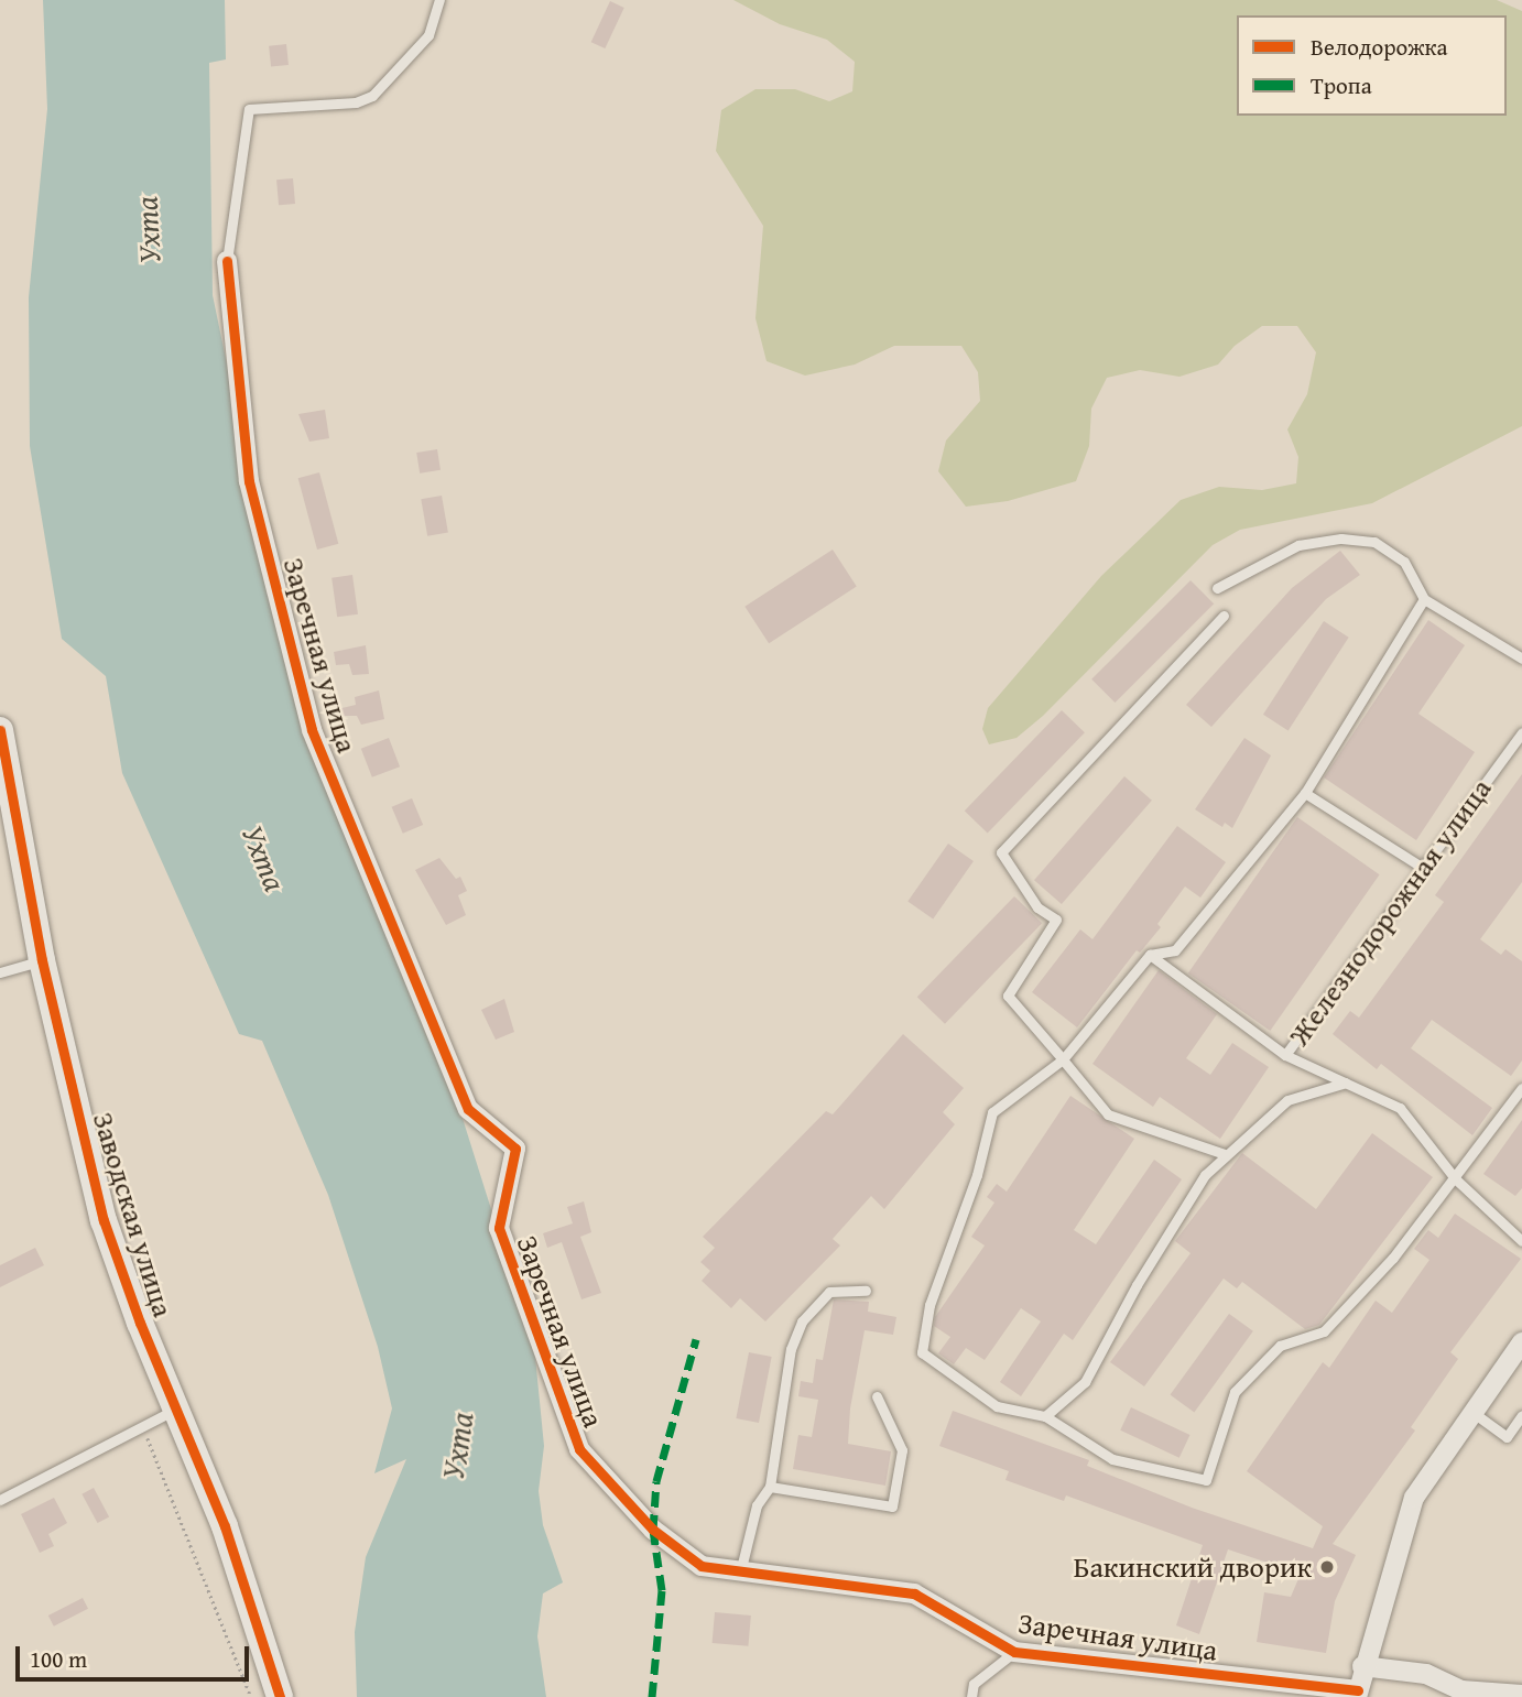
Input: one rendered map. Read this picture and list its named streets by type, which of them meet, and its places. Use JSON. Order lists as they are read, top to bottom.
{
  "streets": {
    "street": ["Заречная улица", "Заводская улица"],
    "lane": ["Железнодорожная улица"]
  },
  "water": ["Ухта"],
  "places": ["Бакинский дворик"],
  "legend": ["Велодорожка", "Тропа"],
  "scale_bar": "100 m"
}
